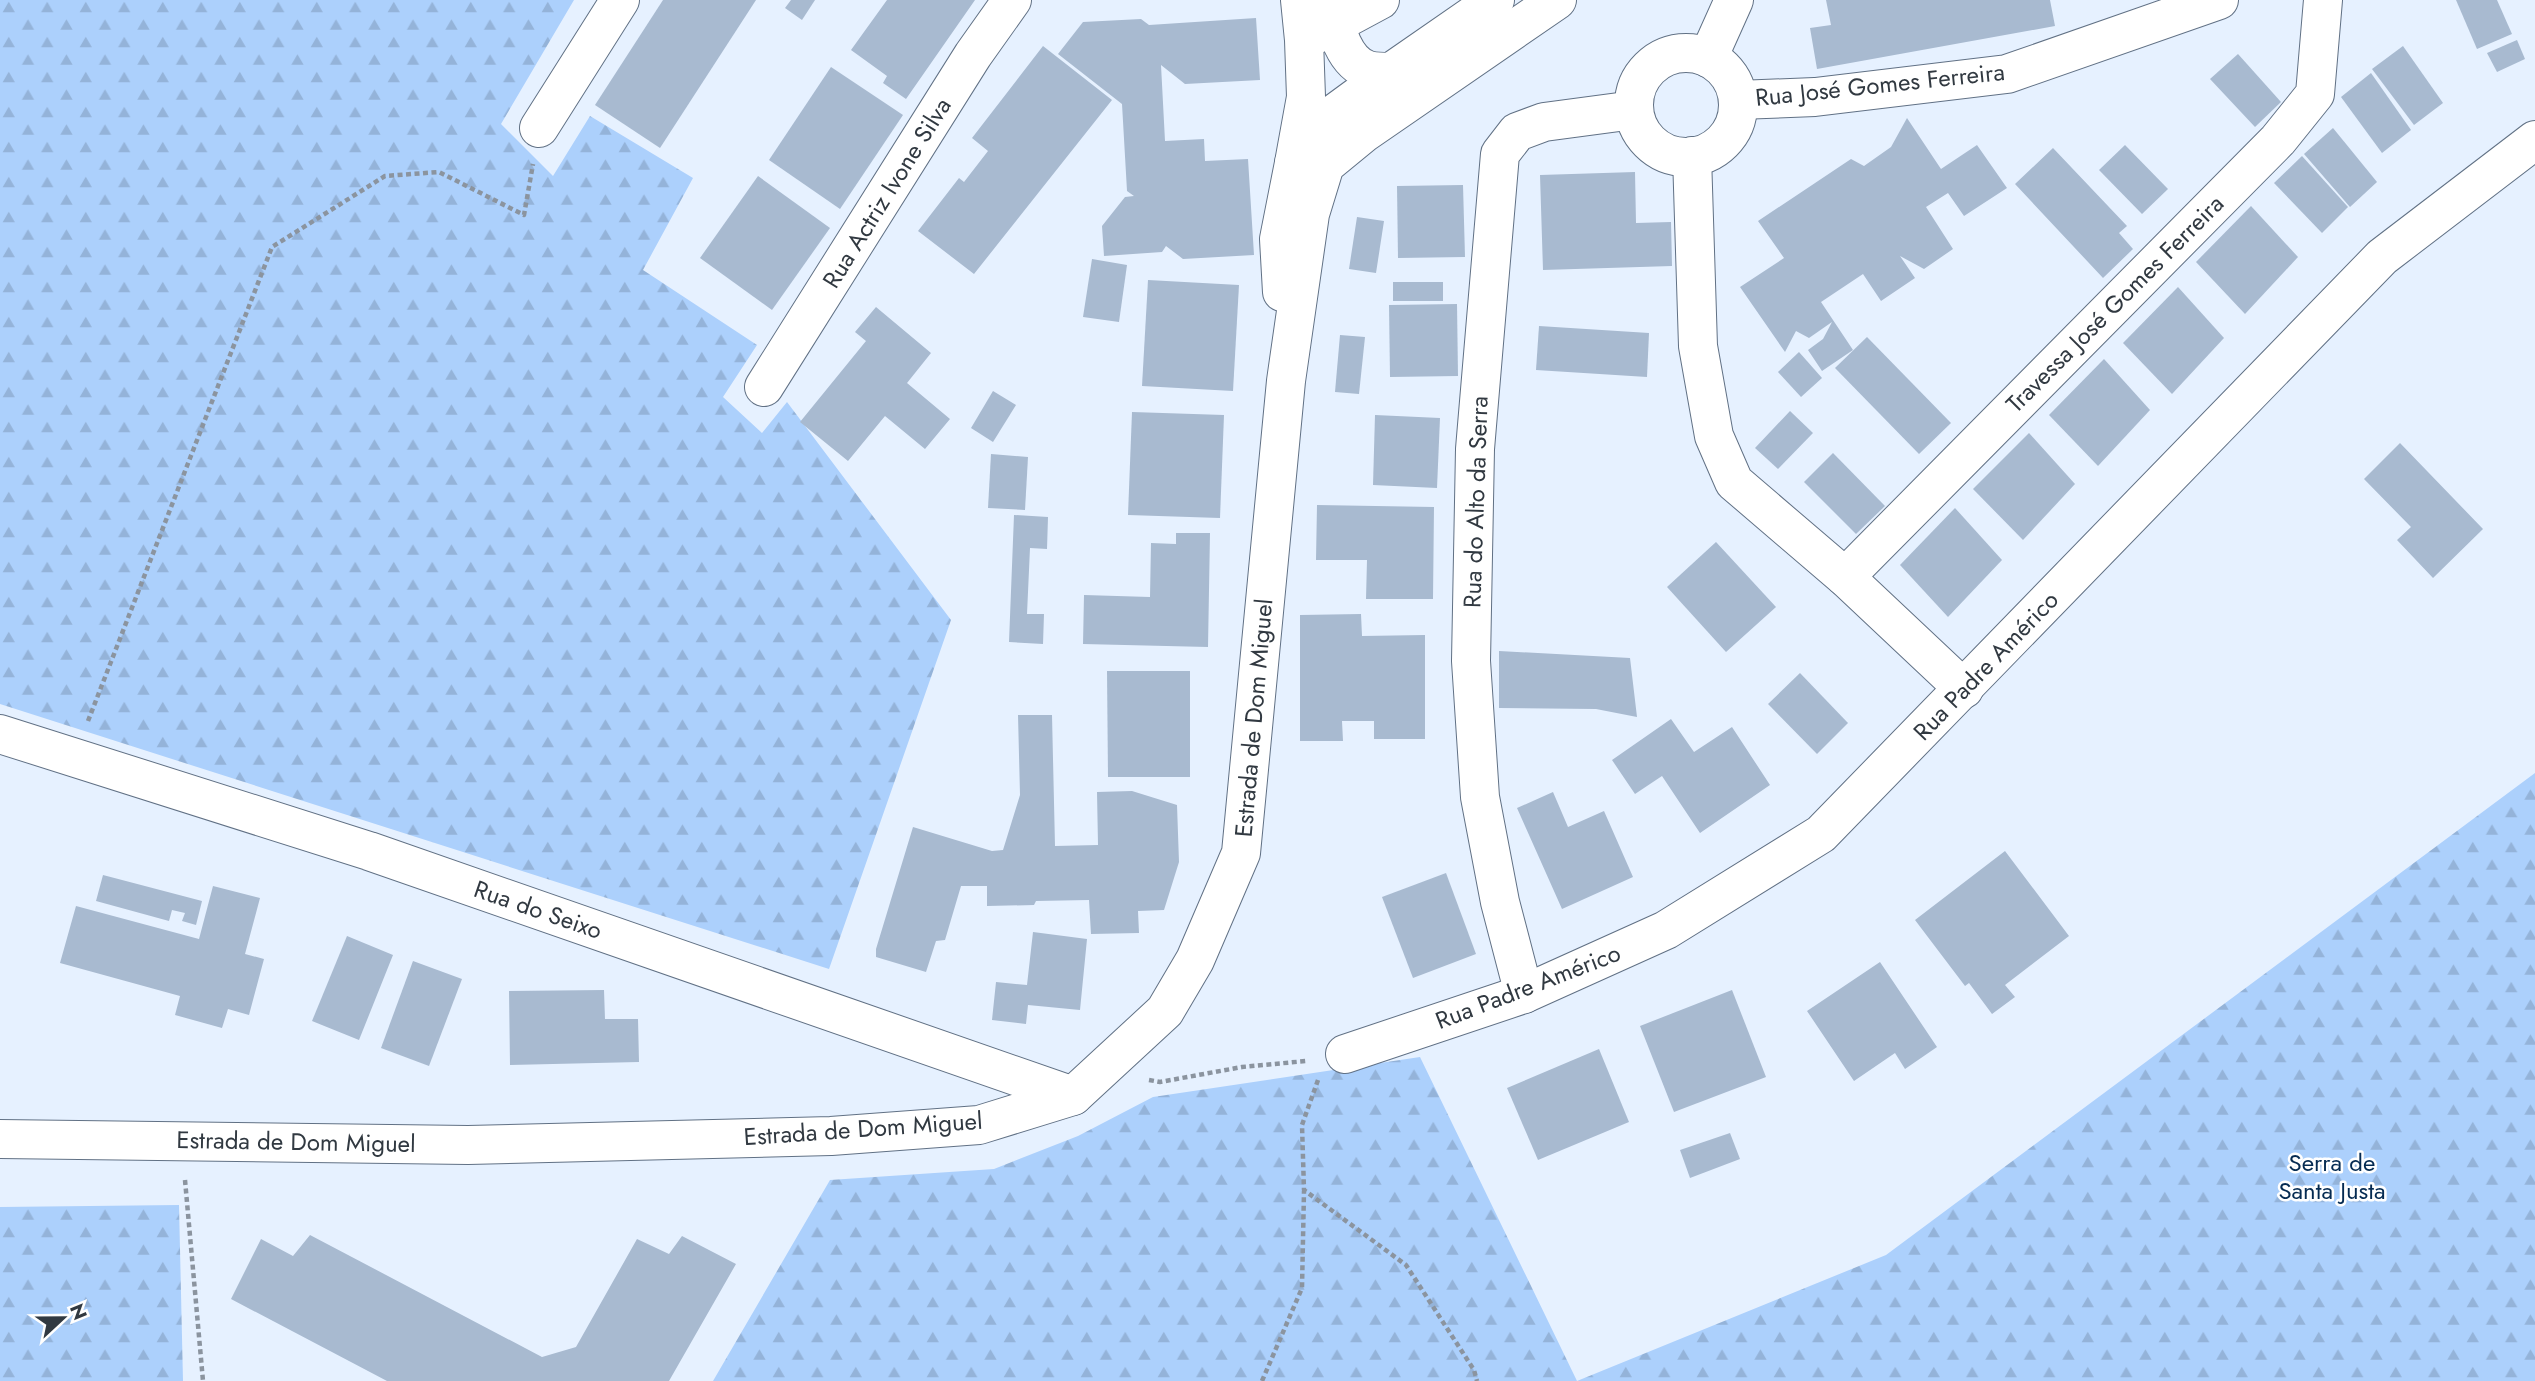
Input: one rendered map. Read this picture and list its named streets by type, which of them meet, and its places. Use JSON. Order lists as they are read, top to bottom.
{
  "streets": {
    "street": [
      "Rua José Gomes Ferreira",
      "Rua Actriz Ivone Silva",
      "Travessa José Gomes Ferreira",
      "Rua do Alto da Serra",
      "Rua Padre Américo",
      "Estrada de Dom Miguel",
      "Rua do Seixo"
    ]
  },
  "crossings": [
    ["Rua José Gomes Ferreira", "Rua do Alto da Serra"],
    ["Rua do Alto da Serra", "Rua Padre Américo"],
    ["Estrada de Dom Miguel", "Rua do Seixo"]
  ],
  "parks": ["Serra de Santa Justa"],
  "north": "right"
}
